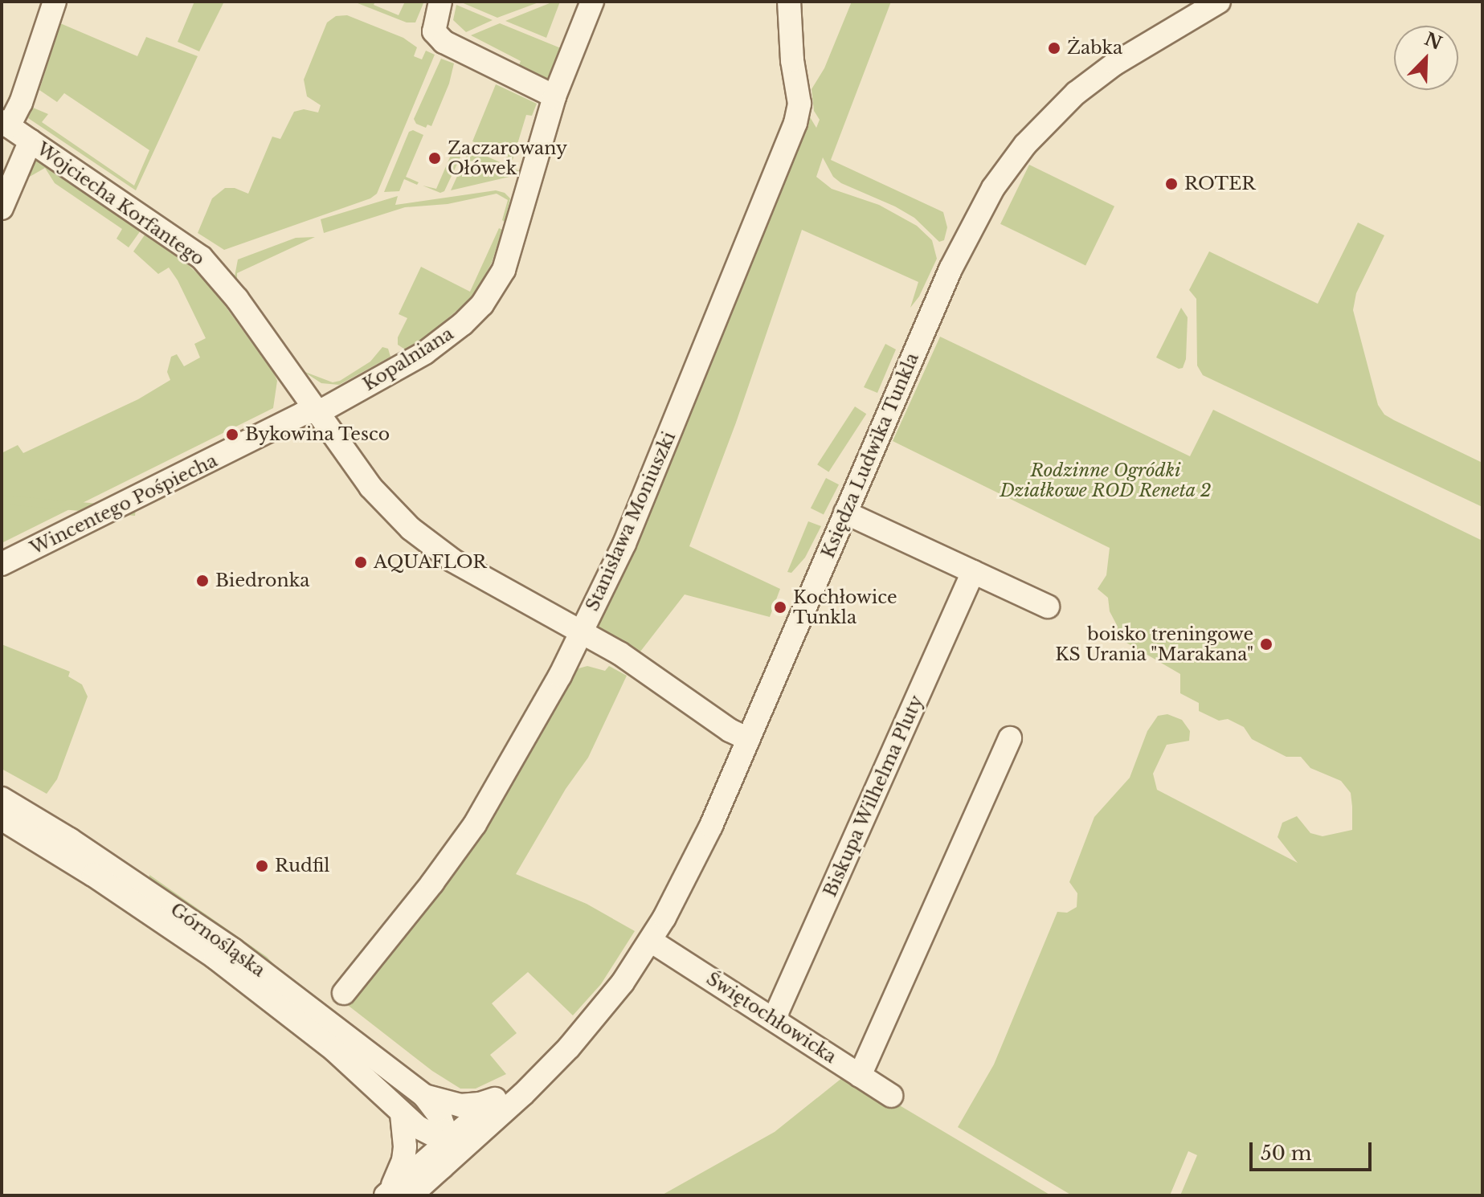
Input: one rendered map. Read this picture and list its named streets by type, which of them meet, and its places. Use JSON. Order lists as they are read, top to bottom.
{
  "streets": {
    "street": [
      "Wojciecha Korfantego",
      "Kopalniana",
      "Księdza Ludwika Tunkla",
      "Wincentego Pośpiecha",
      "Stanisława Moniuszki",
      "Biskupa Wilhelma Pluty",
      "Górnośląska",
      "Świętochłowicka"
    ]
  },
  "crossings": [
    ["Wojciecha Korfantego", "Kopalniana"],
    ["Wojciecha Korfantego", "Księdza Ludwika Tunkla"],
    ["Wojciecha Korfantego", "Wincentego Pośpiecha"],
    ["Wojciecha Korfantego", "Stanisława Moniuszki"],
    ["Kopalniana", "Wincentego Pośpiecha"],
    ["Księdza Ludwika Tunkla", "Górnośląska"],
    ["Księdza Ludwika Tunkla", "Świętochłowicka"],
    ["Biskupa Wilhelma Pluty", "Świętochłowicka"]
  ],
  "parks": ["Rodzinne Ogródki Działkowe ROD Reneta 2"],
  "places": [
    "Żabka",
    "Zaczarowany Ołówek",
    "ROTER",
    "Bykowina Tesco",
    "AQUAFLOR",
    "Biedronka",
    "Kochłowice Tunkla",
    "boisko treningowe KS Urania \"Marakana\"",
    "Rudfil"
  ],
  "scale_bar": "50 m",
  "north": "top right"
}
